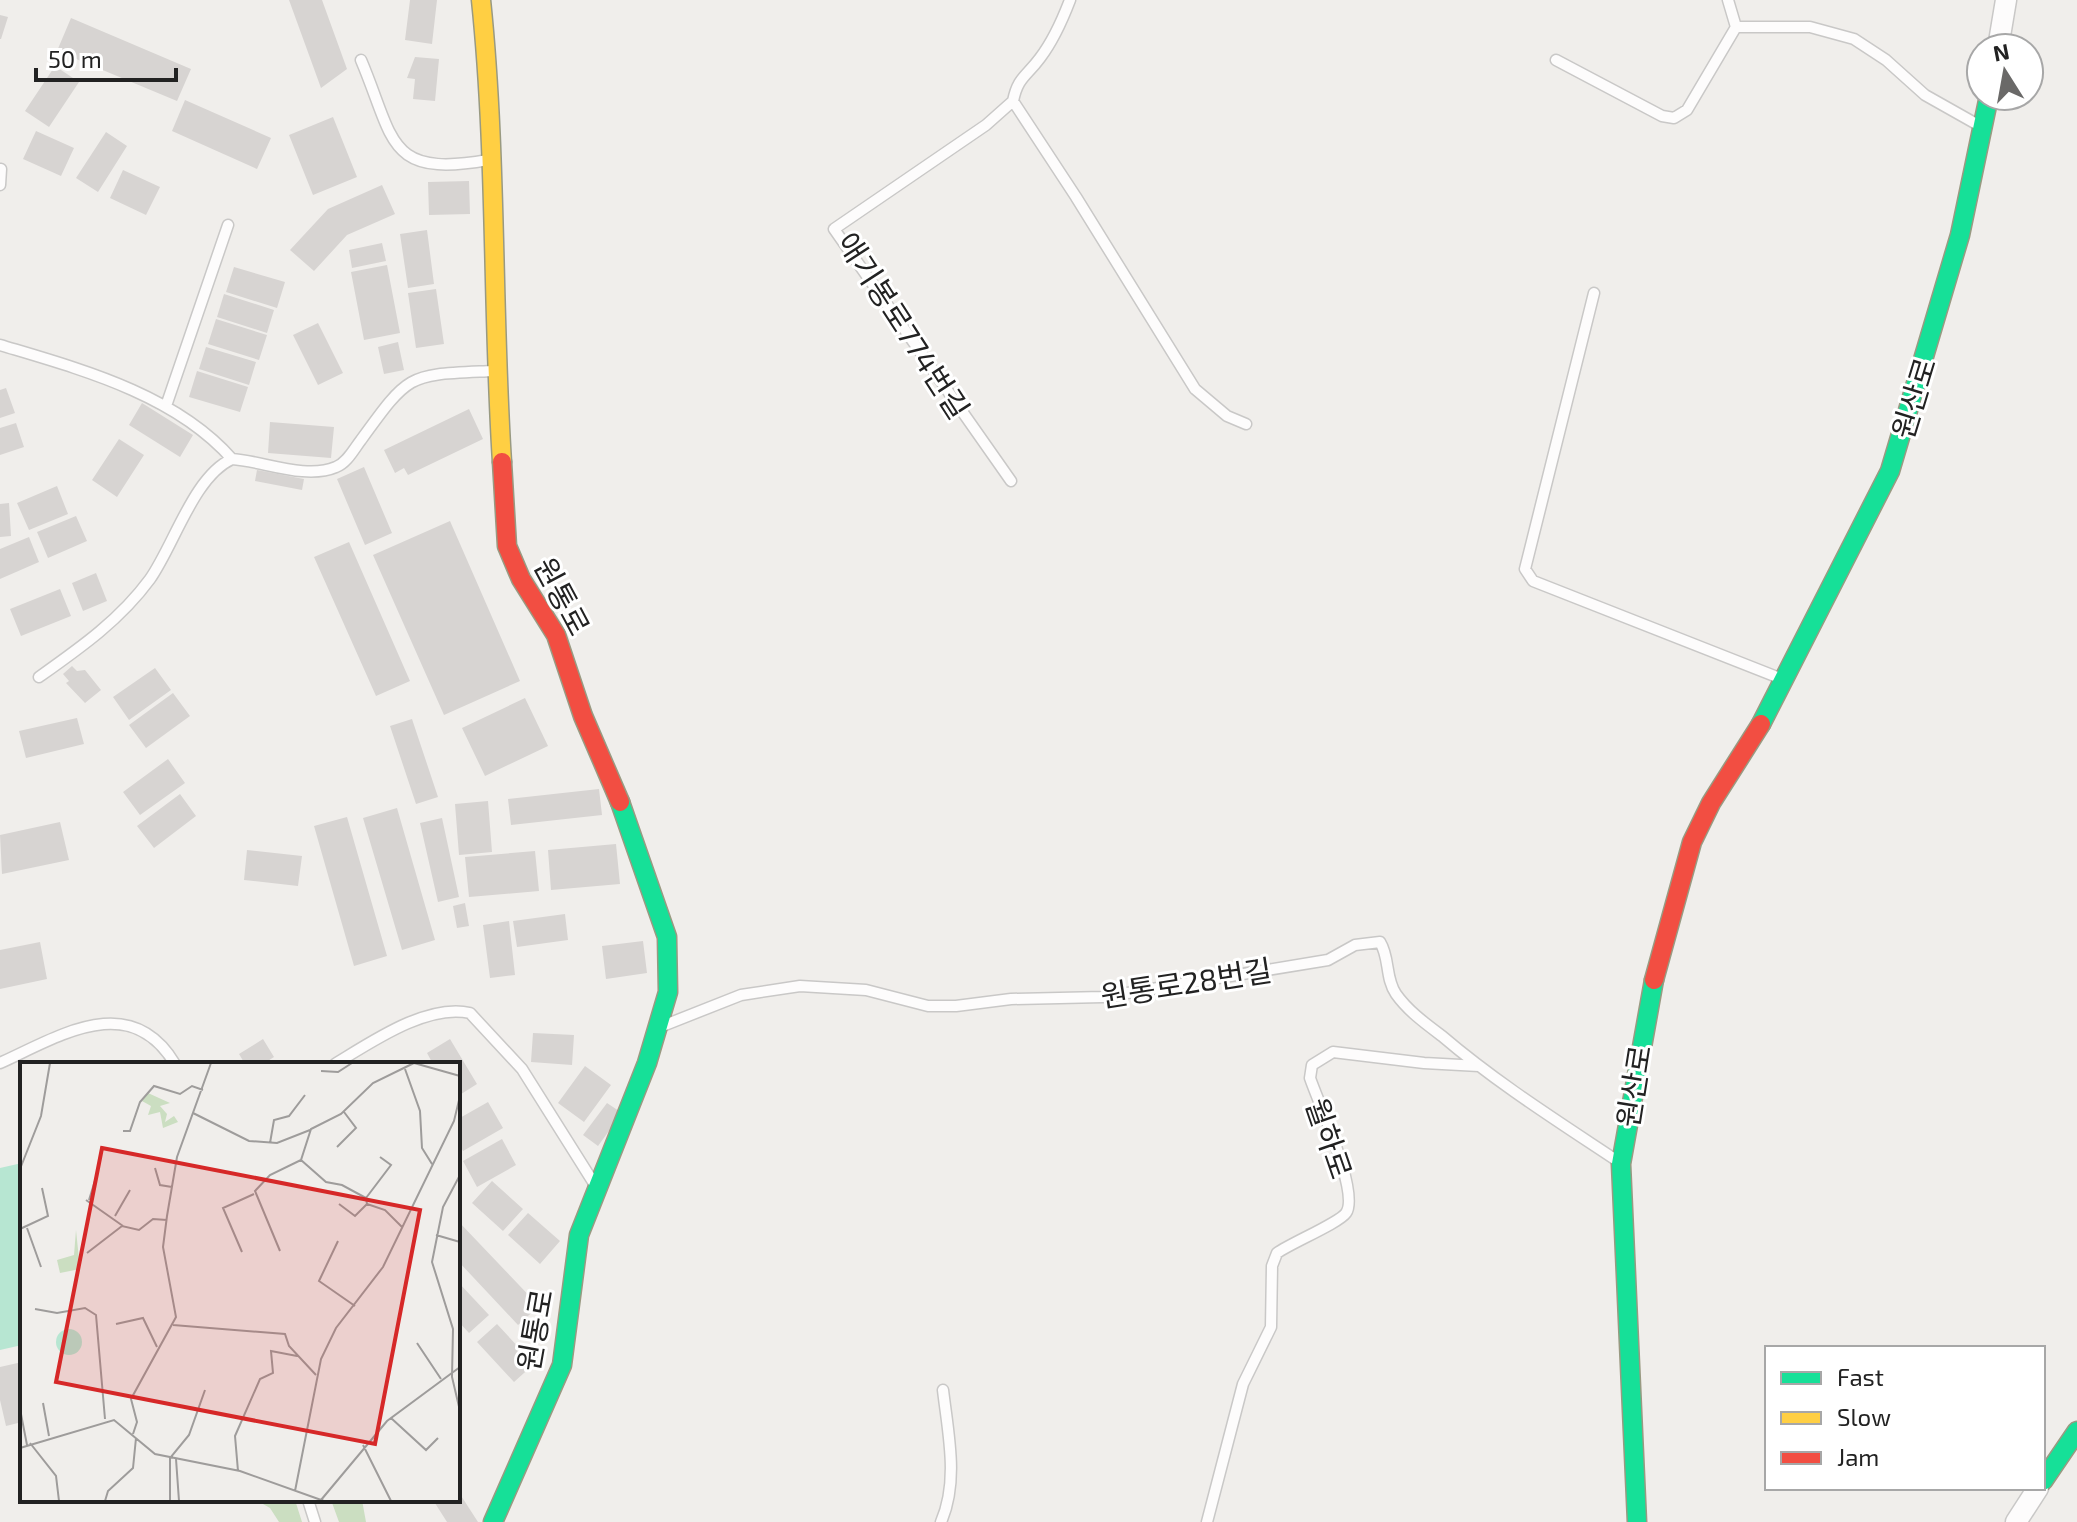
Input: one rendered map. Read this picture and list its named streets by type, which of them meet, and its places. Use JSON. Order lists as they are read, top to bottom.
{
  "streets": {
    "street": ["원산로", "원통로"],
    "lane": ["애기봉로774번길", "원통로28번길", "월하로"]
  },
  "crossings": [
    ["원산로", "원통로28번길"],
    ["원통로", "원통로28번길"],
    ["원통로28번길", "월하로"]
  ],
  "legend": ["Fast", "Slow", "Jam"],
  "scale_bar": "50 m",
  "north": "top"
}
